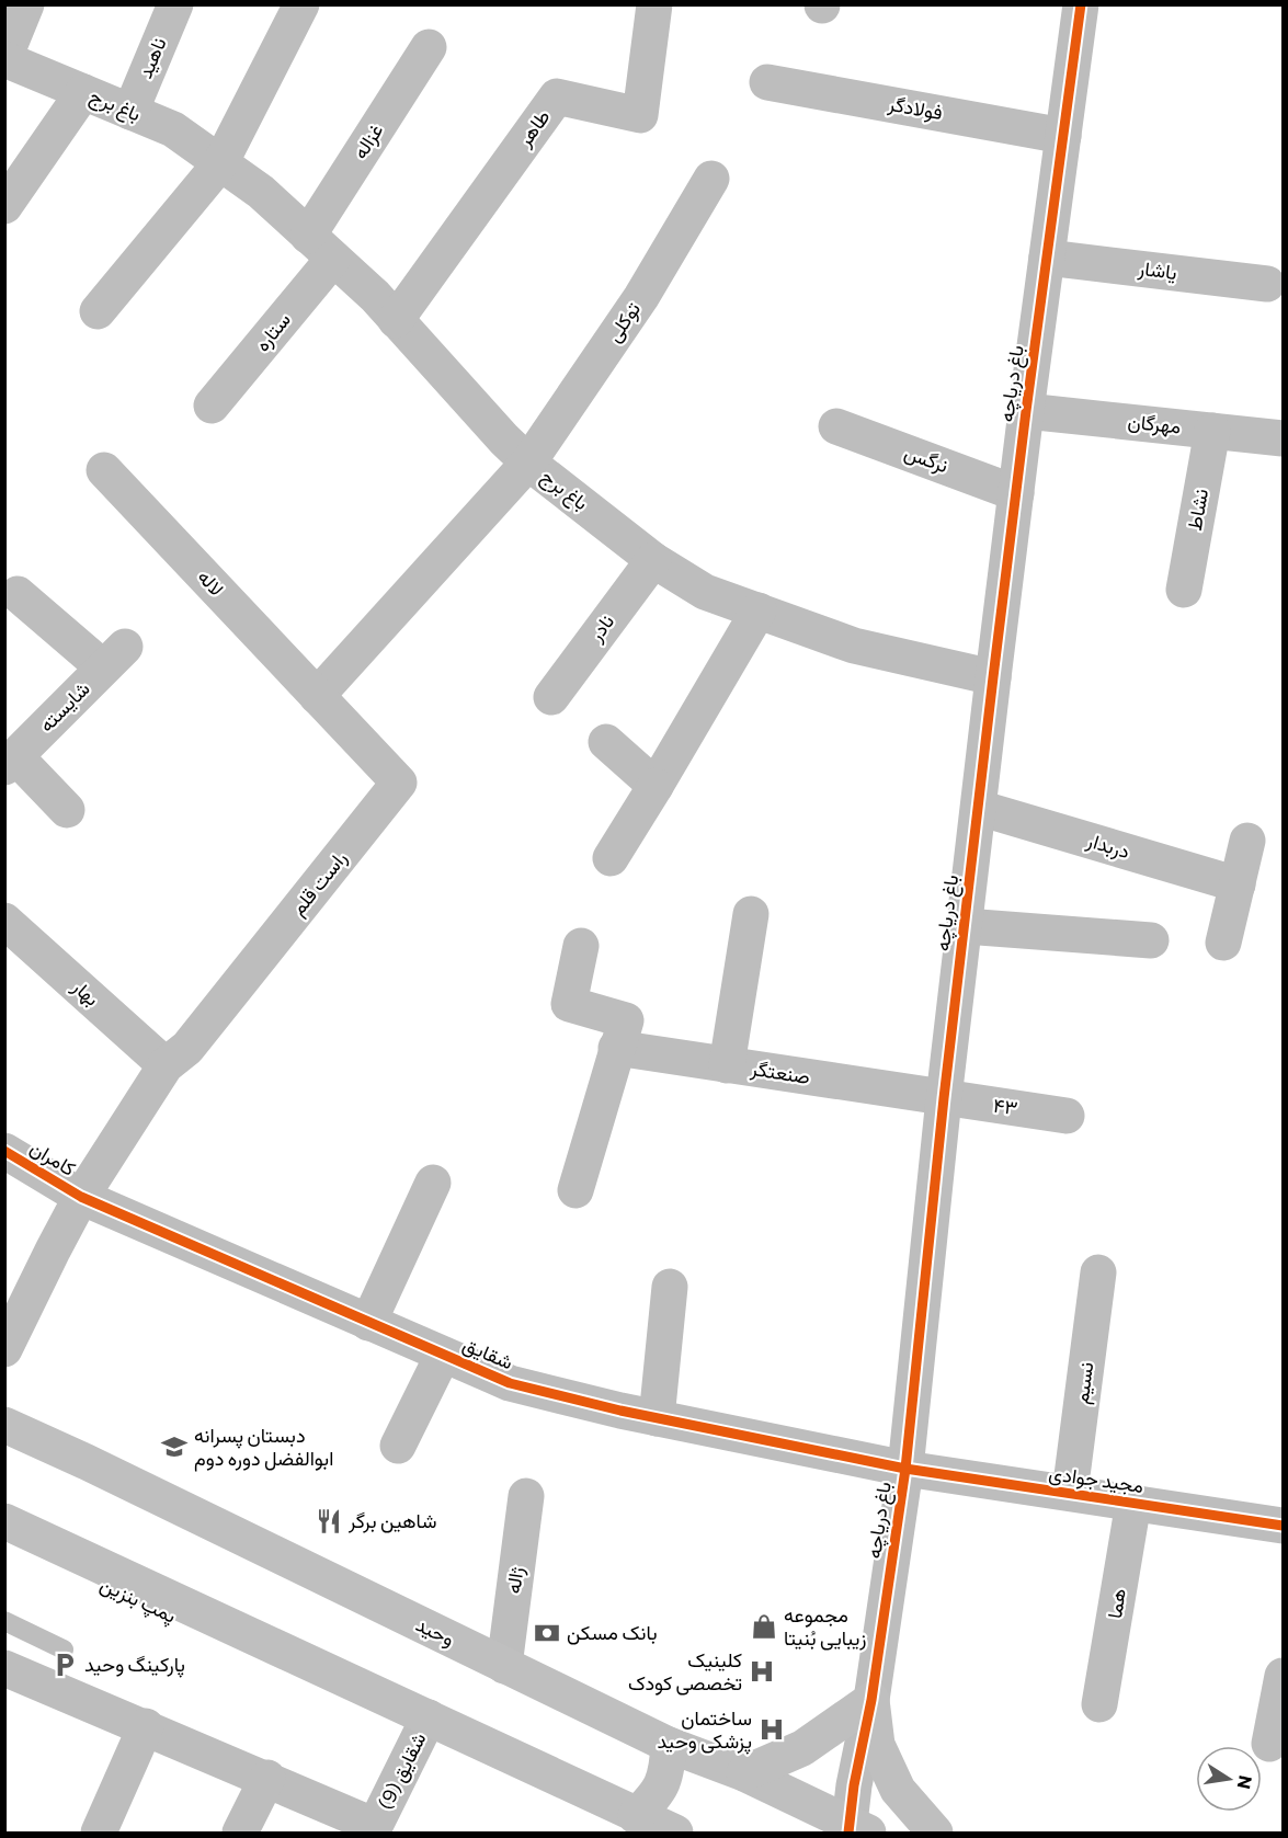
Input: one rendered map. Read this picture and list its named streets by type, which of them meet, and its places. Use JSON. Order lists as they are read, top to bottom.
{
  "streets": {
    "main road": ["وحید"],
    "street": [
      "ناهید",
      "باغ برج",
      "فولادگر",
      "طاهر",
      "غزاله",
      "یاشار",
      "توکلی",
      "ستاره",
      "باغ دریاچه",
      "مهرگان",
      "نرگس",
      "نشاط",
      "لاله",
      "نادر",
      "شایسته",
      "دربدار",
      "راست قلم",
      "بهار",
      "صنعتگر",
      "۴۳",
      "کامران",
      "شقایق",
      "نسیم",
      "مجید جوادی",
      "ژاله",
      "هما",
      "شقایق (9)"
    ]
  },
  "crossings": [
    ["ناهید", "باغ برج"],
    ["باغ برج", "طاهر"],
    ["باغ برج", "غزاله"],
    ["باغ برج", "توکلی"],
    ["باغ برج", "ستاره"],
    ["باغ برج", "باغ دریاچه"],
    ["باغ برج", "نادر"],
    ["فولادگر", "باغ دریاچه"],
    ["غزاله", "ستاره"],
    ["یاشار", "باغ دریاچه"],
    ["باغ دریاچه", "مهرگان"],
    ["باغ دریاچه", "نرگس"],
    ["باغ دریاچه", "دربدار"],
    ["باغ دریاچه", "صنعتگر"],
    ["باغ دریاچه", "۴۳"],
    ["باغ دریاچه", "شقایق"],
    ["باغ دریاچه", "مجید جوادی"],
    ["باغ دریاچه", "وحید"],
    ["مهرگان", "نشاط"],
    ["لاله", "راست قلم"],
    ["راست قلم", "بهار"],
    ["راست قلم", "کامران"],
    ["راست قلم", "شقایق"],
    ["صنعتگر", "۴۳"],
    ["کامران", "شقایق"],
    ["شقایق", "مجید جوادی"],
    ["نسیم", "مجید جوادی"],
    ["مجید جوادی", "هما"],
    ["ژاله", "وحید"]
  ],
  "places": {
    "school or university": ["دبستان پسرانه ابوالفضل دوره دوم"],
    "restaurant": ["شاهین برگر"],
    "shop": ["مجموعه زیبایی بُنیتا"],
    "bank": ["بانک مسکن"],
    "parking": ["پارکینگ وحید"],
    "hospital": ["کلینیک تخصصی کودک", "ساختمان پزشکی وحید"]
  },
  "north": "right"
}
